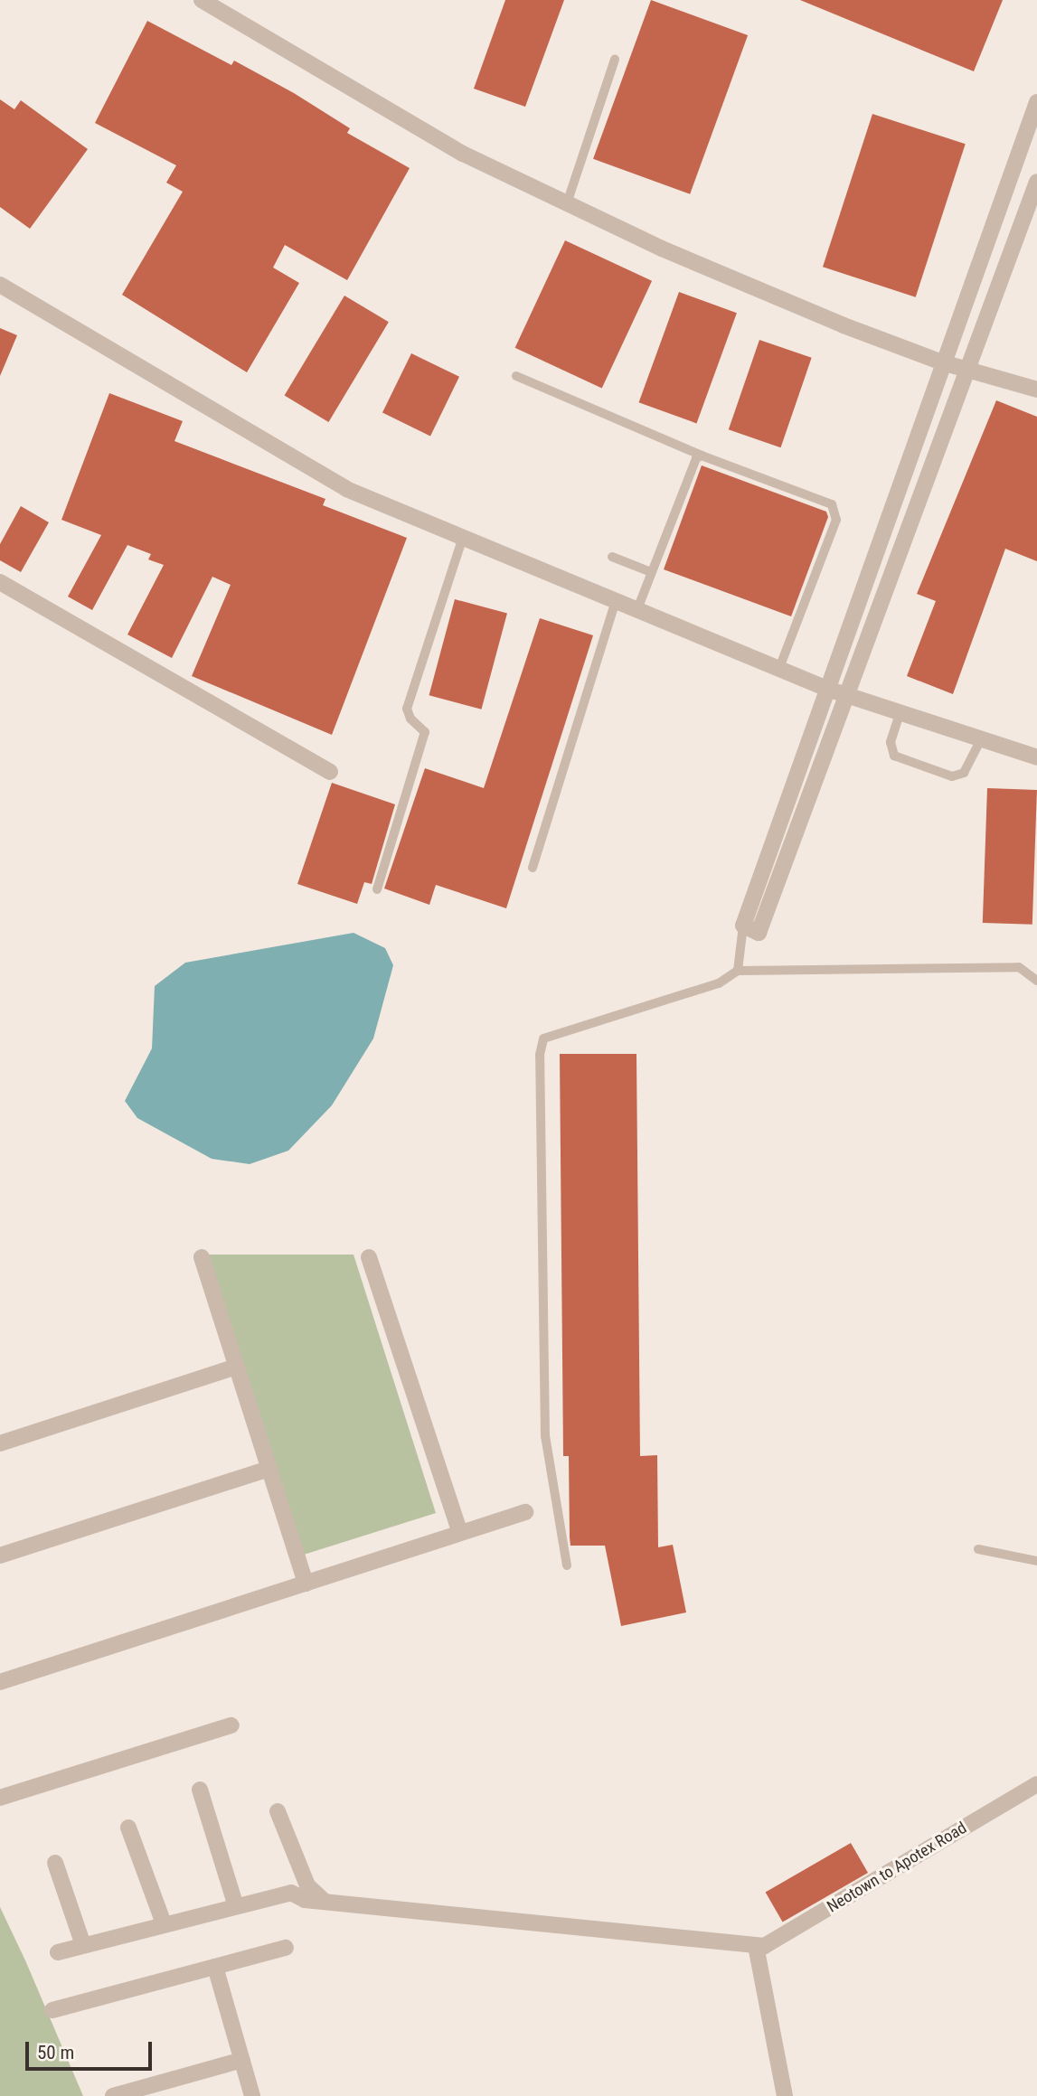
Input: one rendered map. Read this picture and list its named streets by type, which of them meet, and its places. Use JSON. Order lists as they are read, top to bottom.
{
  "streets": {
    "street": ["Neotown to Apotex Road"]
  },
  "scale_bar": "50 m"
}
